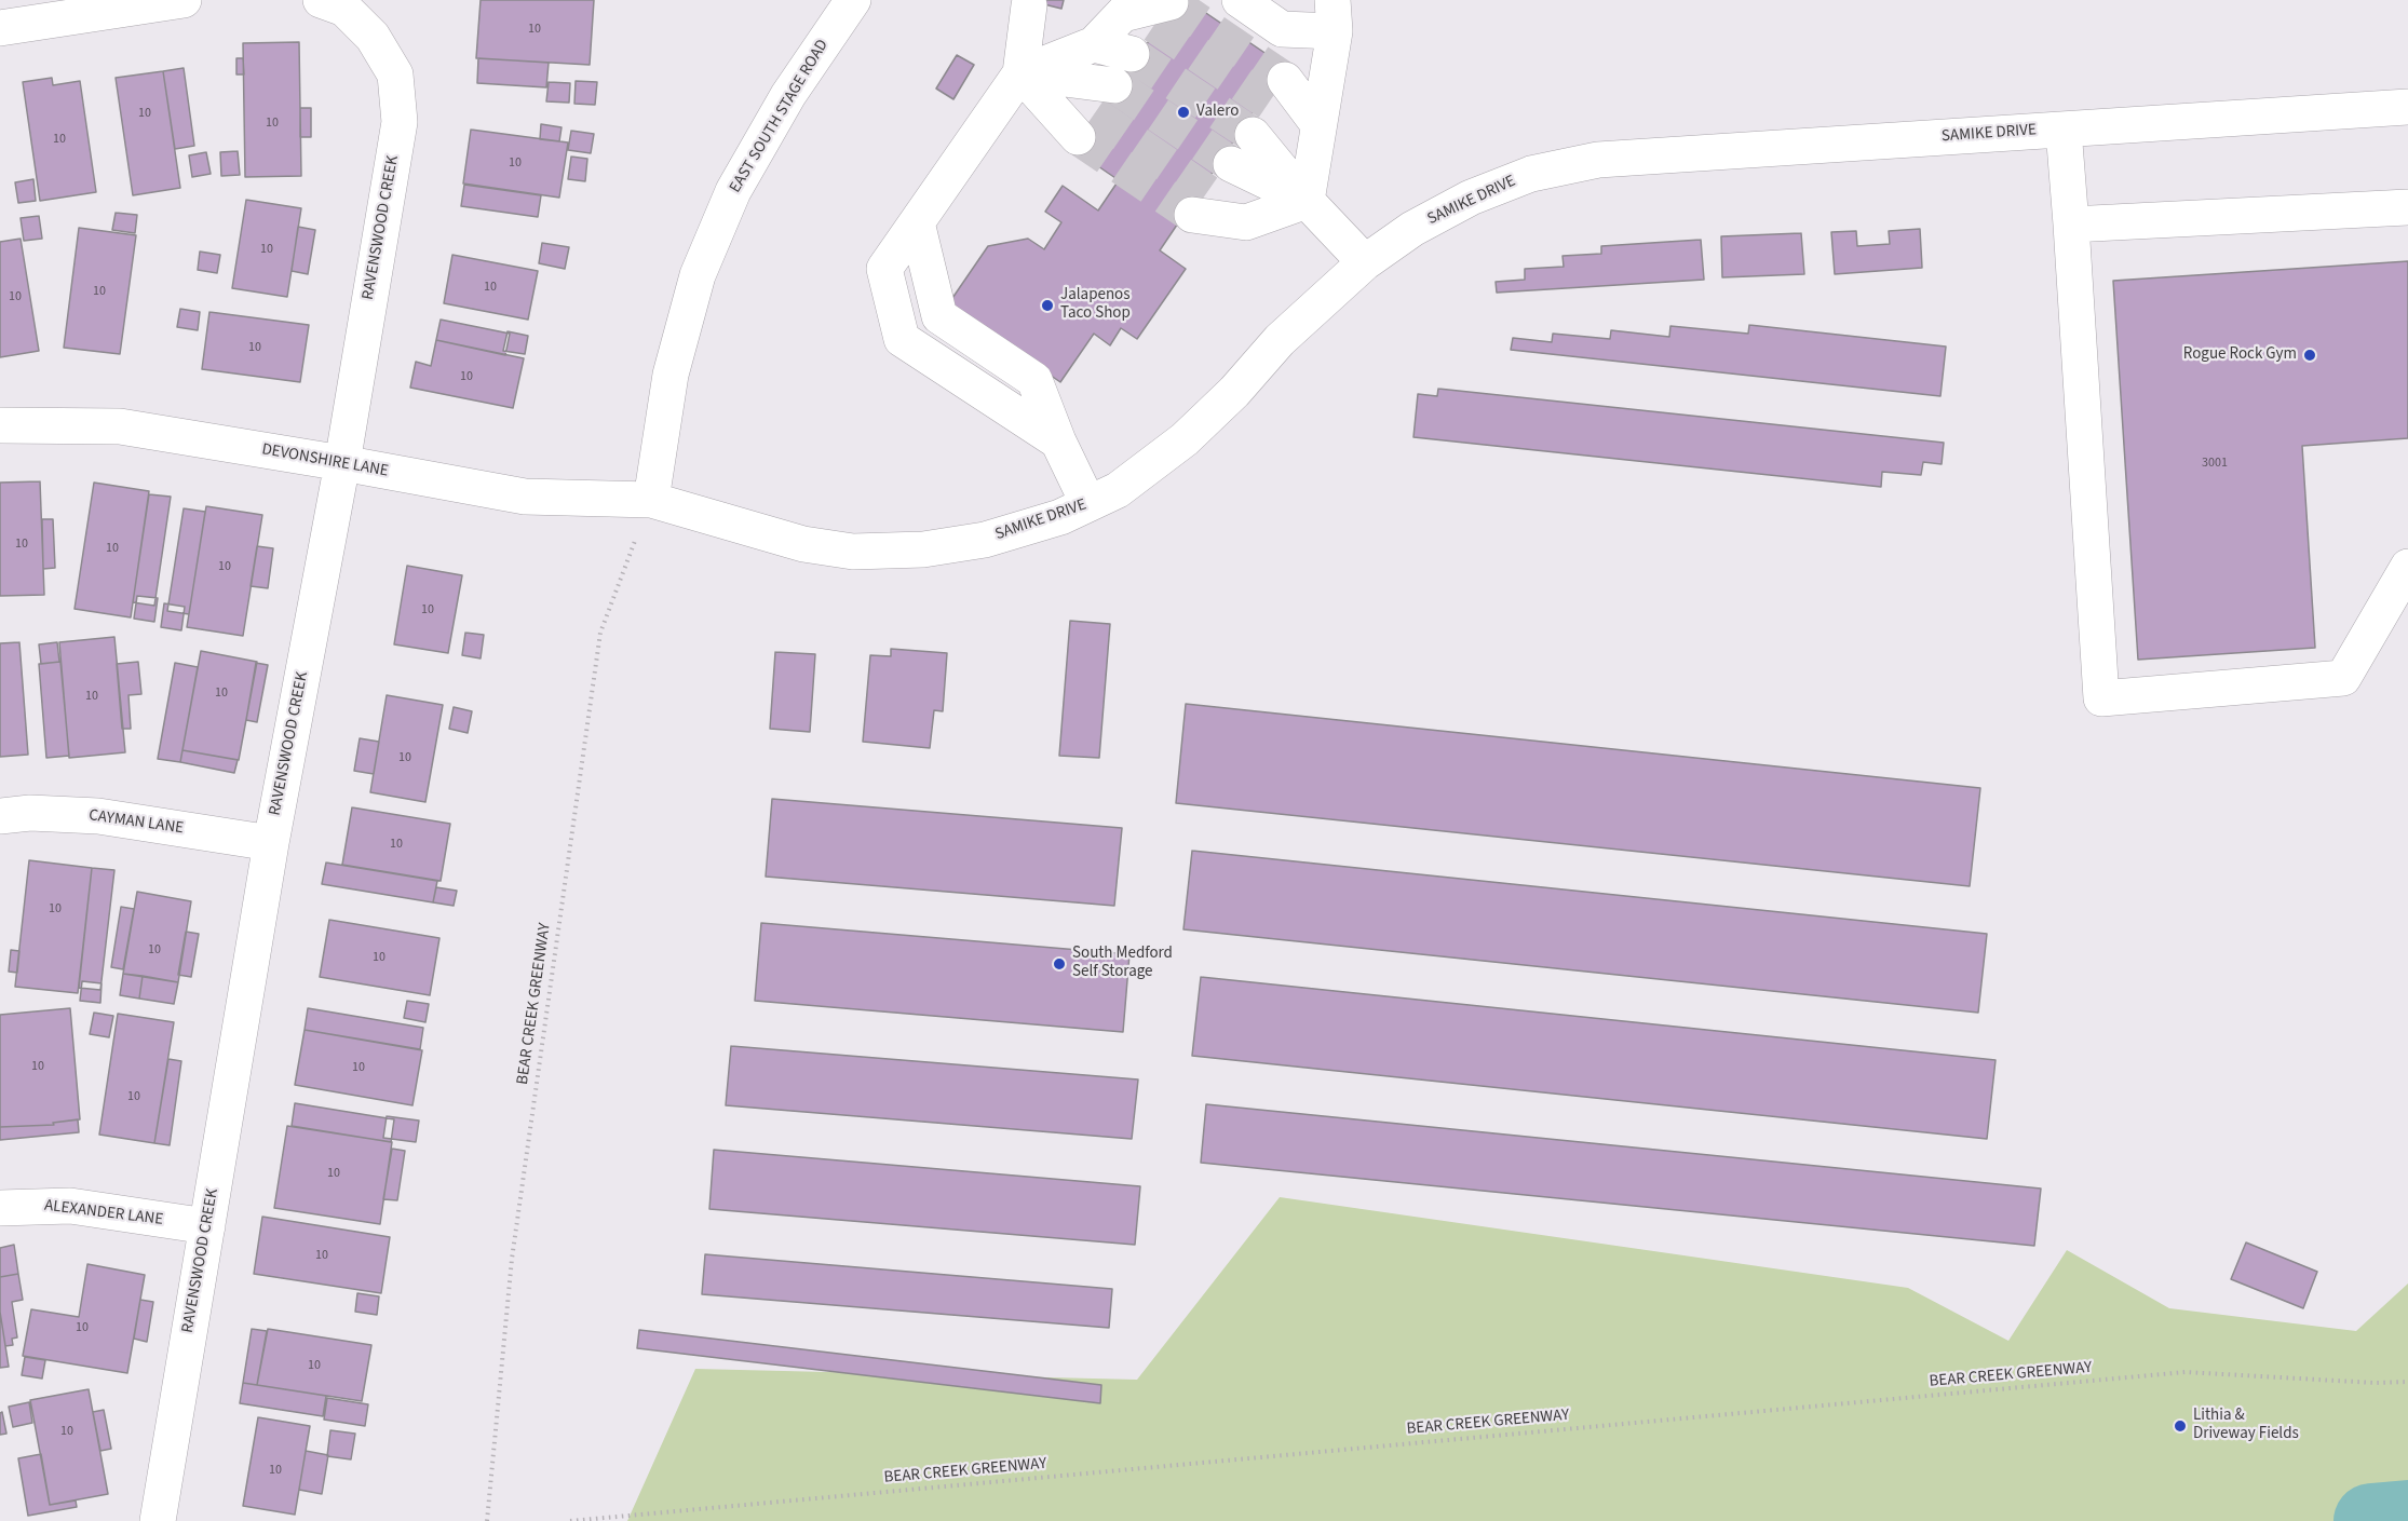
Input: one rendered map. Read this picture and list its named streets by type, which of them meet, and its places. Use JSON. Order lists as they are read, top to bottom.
{
  "streets": {
    "street": [
      "EAST SOUTH STAGE ROAD",
      "SAMIKE DRIVE",
      "RAVENSWOOD CREEK",
      "DEVONSHIRE LANE",
      "CAYMAN LANE",
      "ALEXANDER LANE"
    ],
    "path": ["BEAR CREEK GREENWAY"]
  },
  "crossings": [
    ["EAST SOUTH STAGE ROAD", "SAMIKE DRIVE"],
    ["EAST SOUTH STAGE ROAD", "DEVONSHIRE LANE"],
    ["EAST SOUTH STAGE ROAD", "BEAR CREEK GREENWAY"],
    ["SAMIKE DRIVE", "DEVONSHIRE LANE"],
    ["SAMIKE DRIVE", "BEAR CREEK GREENWAY"],
    ["RAVENSWOOD CREEK", "DEVONSHIRE LANE"],
    ["RAVENSWOOD CREEK", "CAYMAN LANE"],
    ["RAVENSWOOD CREEK", "ALEXANDER LANE"],
    ["DEVONSHIRE LANE", "BEAR CREEK GREENWAY"]
  ],
  "places": [
    "Valero",
    "Jalapenos Taco Shop",
    "Rogue Rock Gym",
    "South Medford Self Storage",
    "Lithia & Driveway Fields"
  ],
  "house_numbers": [
    "10",
    "10",
    "10",
    "10",
    "10",
    "10",
    "10",
    "10",
    "10",
    "10",
    "10",
    "3001",
    "10",
    "10",
    "10",
    "10",
    "10",
    "10",
    "10",
    "10",
    "10",
    "10",
    "10",
    "10",
    "10",
    "10",
    "10",
    "10",
    "10",
    "10",
    "10",
    "10"
  ]
}
